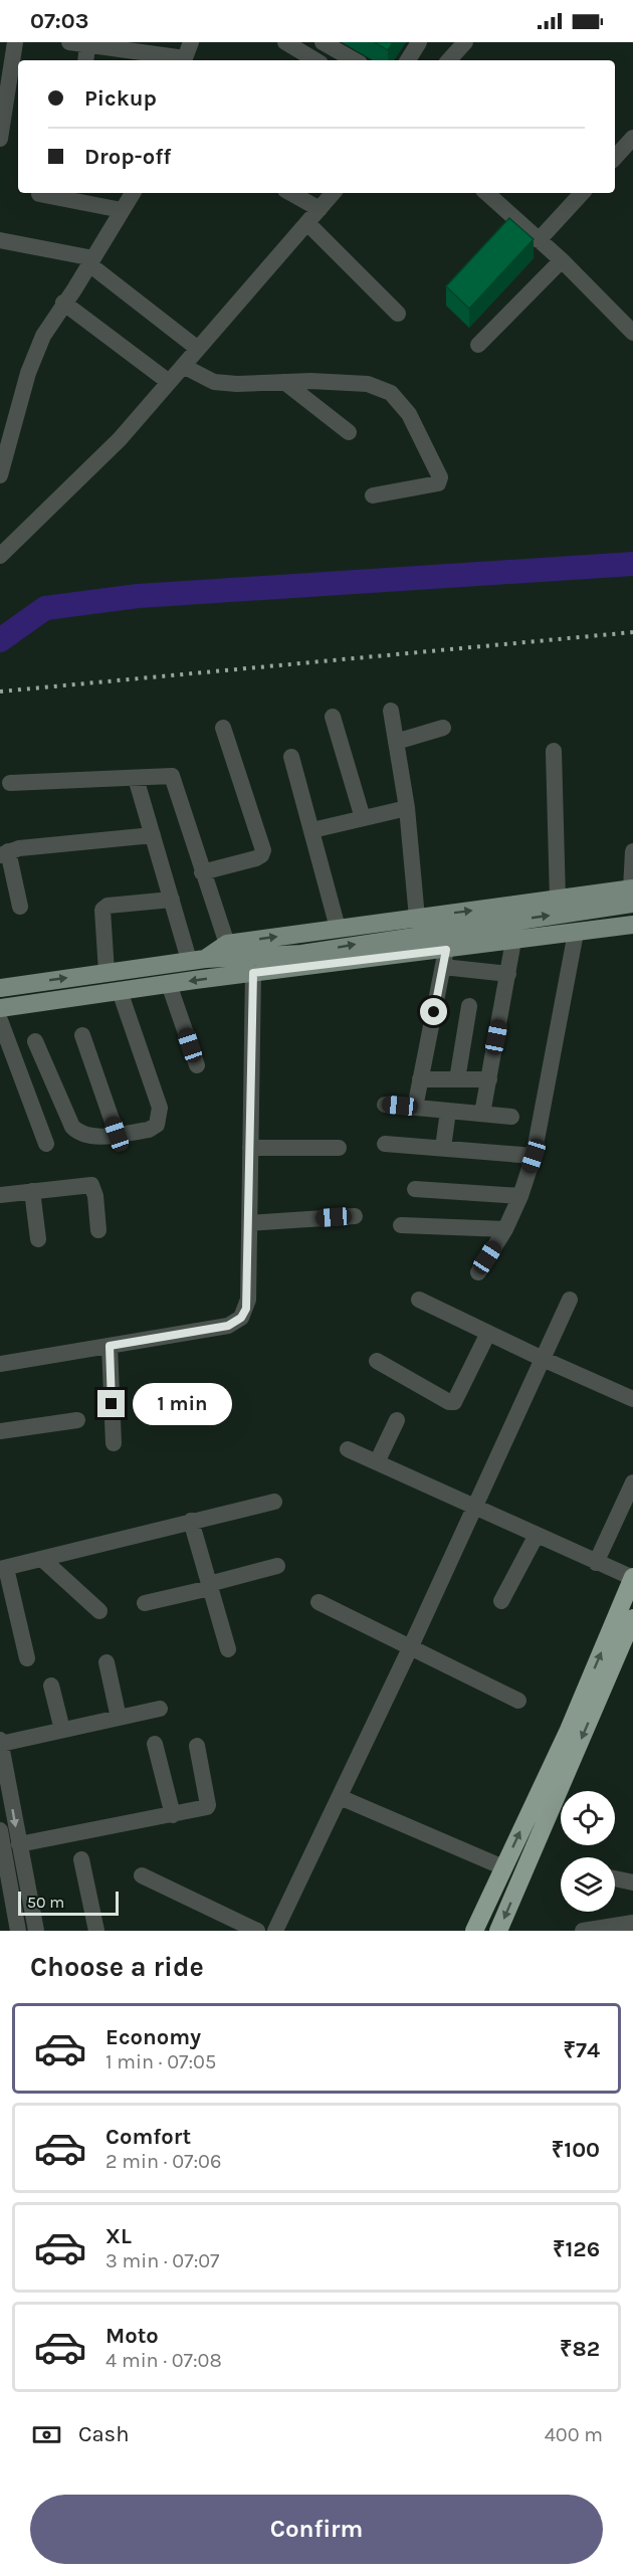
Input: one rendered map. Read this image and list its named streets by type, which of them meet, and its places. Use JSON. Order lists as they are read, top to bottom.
{
  "scale_bar": "50 m",
  "page": {
    "status": "07:03",
    "banner": ["Pickup", "Drop-off"],
    "bubble": "1 min",
    "scale": "50 m",
    "heading": "Choose a ride",
    "list": [
      {
        "name": "Economy",
        "note": "1 min · 07:05",
        "value": "₹74"
      },
      {
        "name": "Comfort",
        "note": "2 min · 07:06",
        "value": "₹100"
      },
      {
        "name": "XL",
        "note": "3 min · 07:07",
        "value": "₹126"
      },
      {
        "name": "Moto",
        "note": "4 min · 07:08",
        "value": "₹82"
      }
    ],
    "pay": ["Cash", "400 m"],
    "buttons": "Confirm"
  }
}
